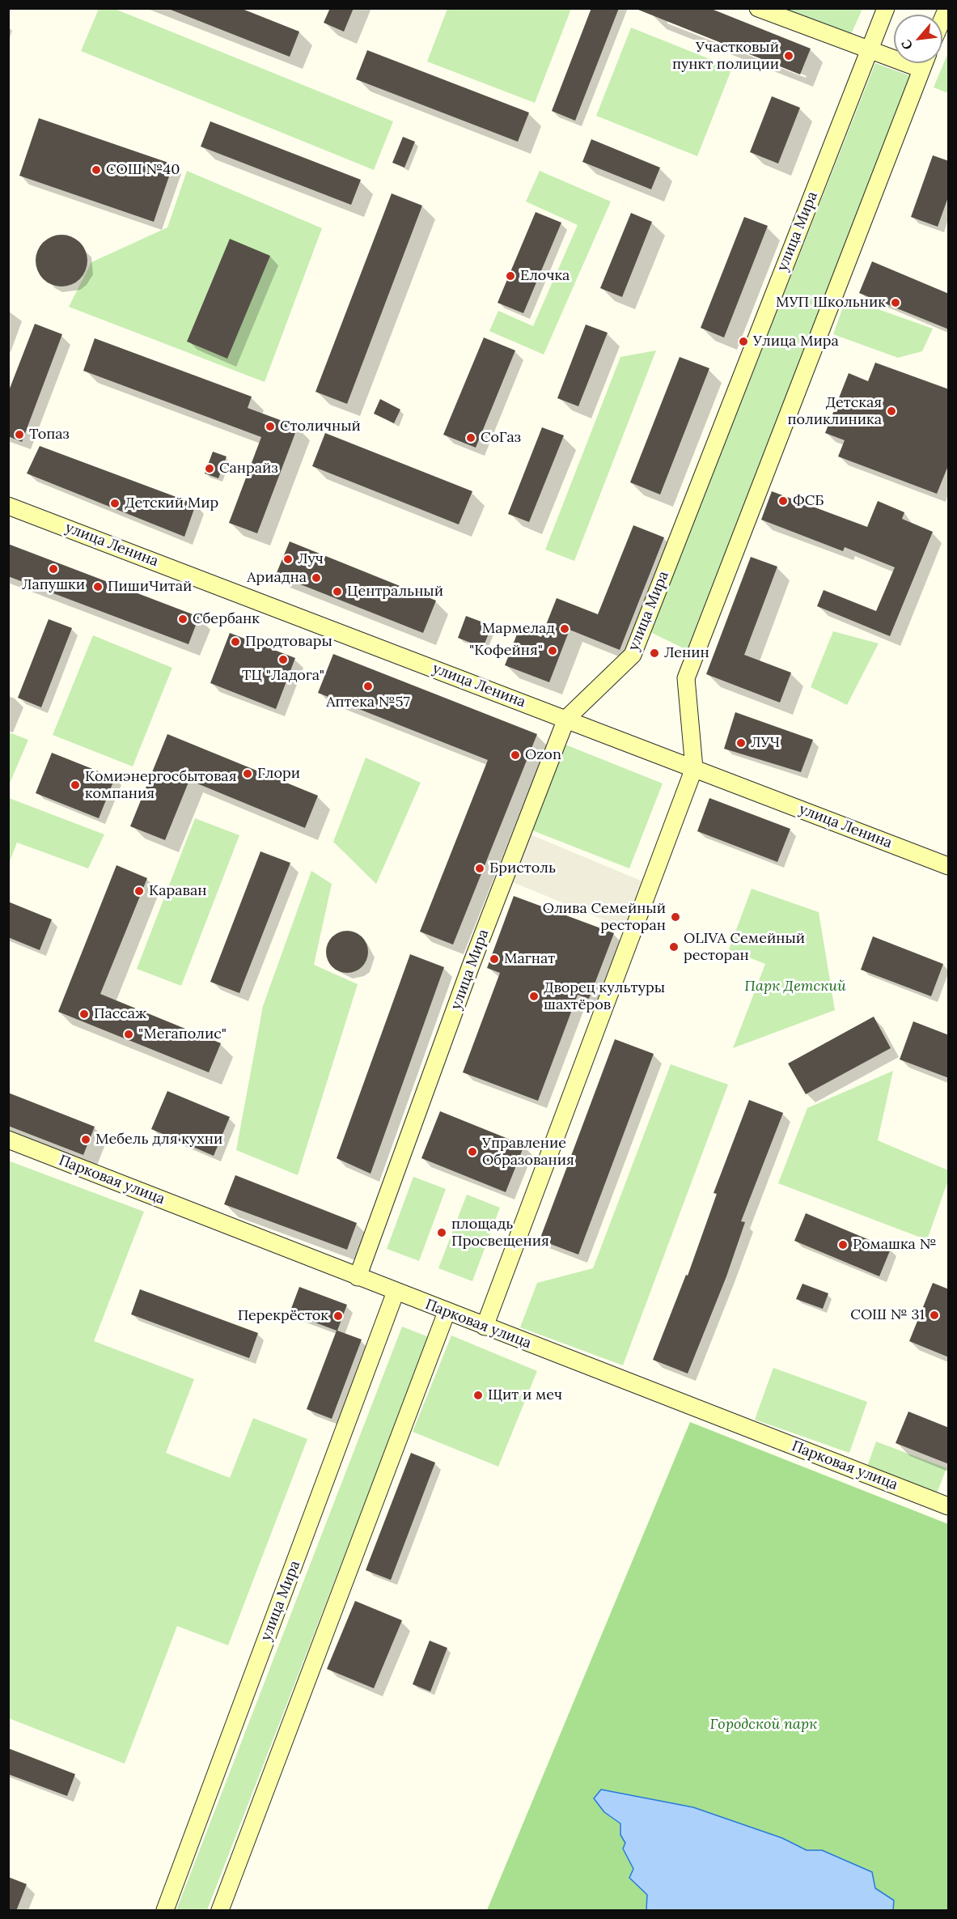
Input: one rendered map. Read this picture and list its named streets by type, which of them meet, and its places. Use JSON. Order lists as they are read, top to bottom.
{
  "streets": {
    "main road": ["улица Мира", "улица Ленина", "Парковая улица"]
  },
  "crossings": [
    ["улица Мира", "улица Ленина"],
    ["улица Мира", "Парковая улица"]
  ],
  "parks": ["Парк Детский", "Городской парк"],
  "places": [
    "Участковый пункт полиции",
    "СОШ №40",
    "Елочка",
    "МУП Школьник",
    "Улица Мира",
    "Детская поликлиника",
    "Столичный",
    "Топаз",
    "СоГаз",
    "Санрайз",
    "ФСБ",
    "Детский Мир",
    "Луч",
    "Лапушки",
    "Ариадна",
    "ПишиЧитай",
    "Центральный",
    "Сбербанк",
    "Мармелад",
    "Продтовары",
    "\"Кофейня\"",
    "Ленин",
    "ТЦ \"Ладога\"",
    "Аптека №57",
    "ЛУЧ",
    "Ozon",
    "Глори",
    "Комиэнергосбытовая компания",
    "Бристоль",
    "Караван",
    "Олива Семейный ресторан",
    "OLIVA Семейный ресторан",
    "Магнат",
    "Дворец культуры шахтёров",
    "Пассаж",
    "\"Мегаполис\"",
    "Мебель для кухни",
    "Управление Образования",
    "площадь Просвещения",
    "Ромашка №",
    "СОШ № 31",
    "Перекрёсток",
    "Щит и меч"
  ],
  "north": "bottom left"
}
